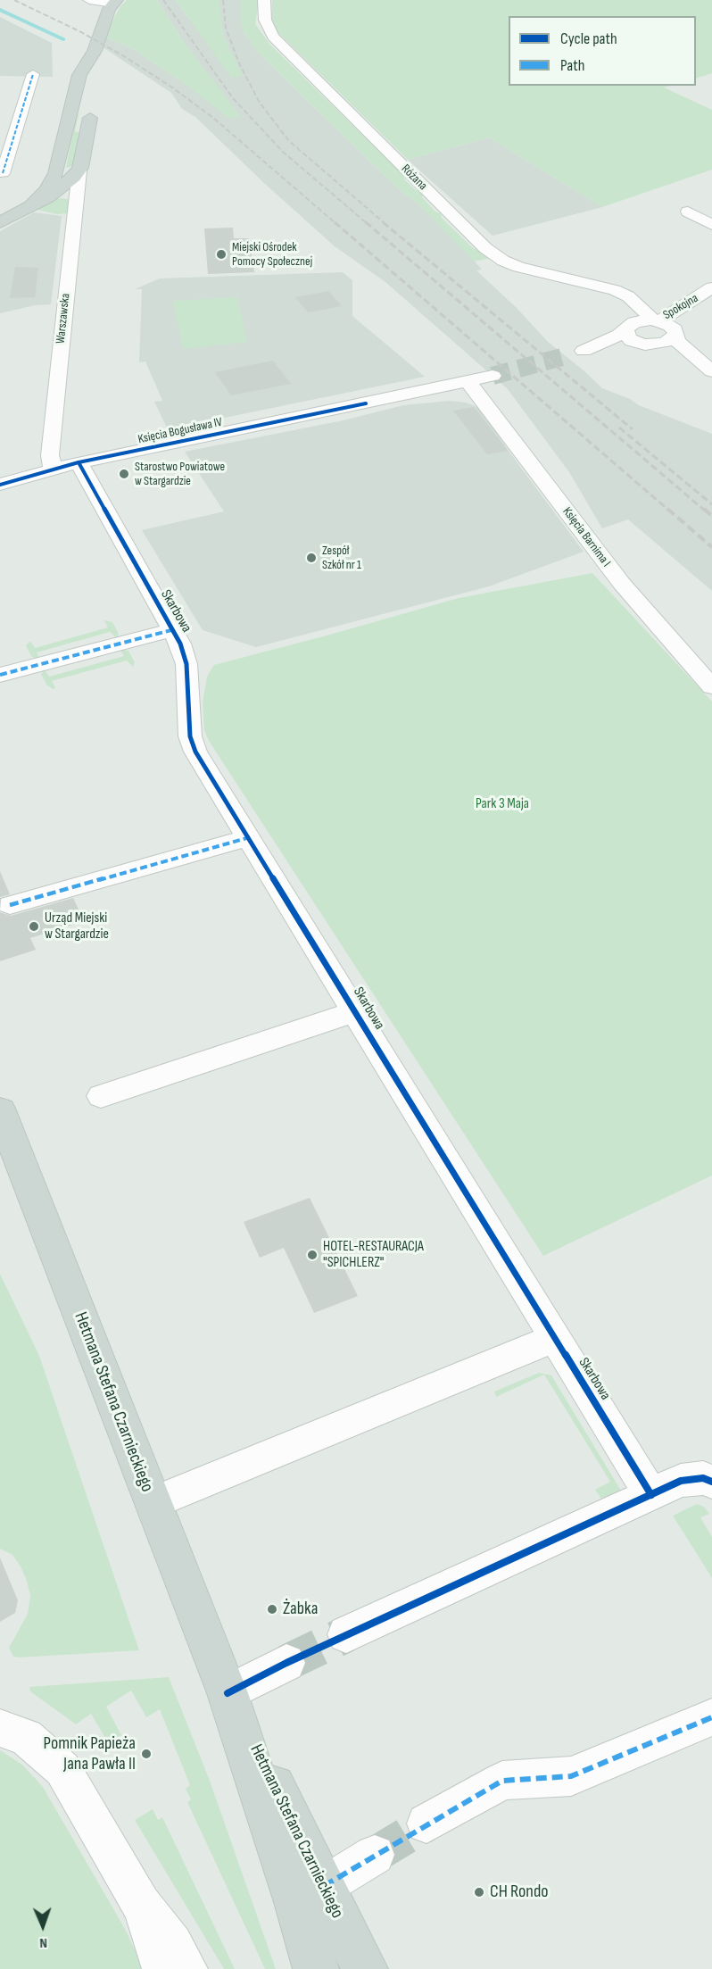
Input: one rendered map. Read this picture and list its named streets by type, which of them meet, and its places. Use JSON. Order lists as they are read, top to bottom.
{
  "streets": {
    "main road": ["Warszawska", "Hetmana Stefana Czarnieckiego"],
    "street": [
      "Różana",
      "Spokojna",
      "Księcia Bogusława IV",
      "Księcia Barnima I",
      "Skarbowa"
    ]
  },
  "crossings": [
    ["Różana", "Spokojna"],
    ["Warszawska", "Księcia Bogusława IV"],
    ["Księcia Bogusława IV", "Księcia Barnima I"],
    ["Księcia Bogusława IV", "Skarbowa"]
  ],
  "parks": ["Park 3 Maja"],
  "places": [
    "Miejski Ośrodek Pomocy Społecznej",
    "Starostwo Powiatowe w Stargardzie",
    "Zespół Szkół nr 1",
    "Urząd Miejski w Stargardzie",
    "HOTEL-RESTAURACJA \"SPICHLERZ\"",
    "Żabka",
    "Pomnik Papieża Jana Pawła II",
    "CH Rondo"
  ],
  "legend": ["Cycle path", "Path"],
  "north": "bottom"
}
